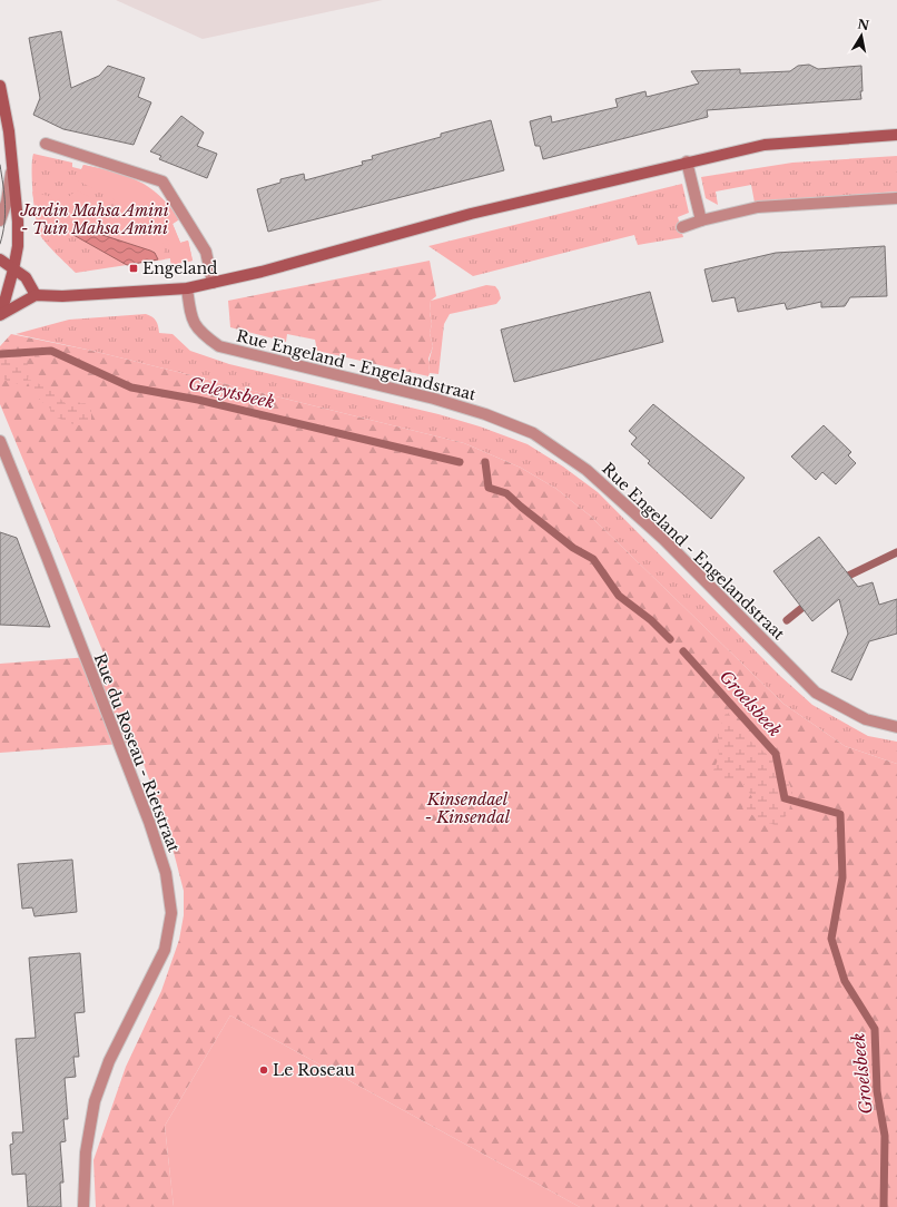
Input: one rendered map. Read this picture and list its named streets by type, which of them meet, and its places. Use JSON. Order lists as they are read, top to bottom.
{
  "streets": {
    "street": ["Rue Engeland - Engelandstraat", "Rue du Roseau - Rietstraat"]
  },
  "water": ["Geleytsbeek", "Groelsbeek"],
  "parks": ["Jardin Mahsa Amini - Tuin Mahsa Amini", "Kinsendael - Kinsendal"],
  "places": {
    "transit": ["Engeland"],
    "other": ["Le Roseau"]
  },
  "north": "top"
}
